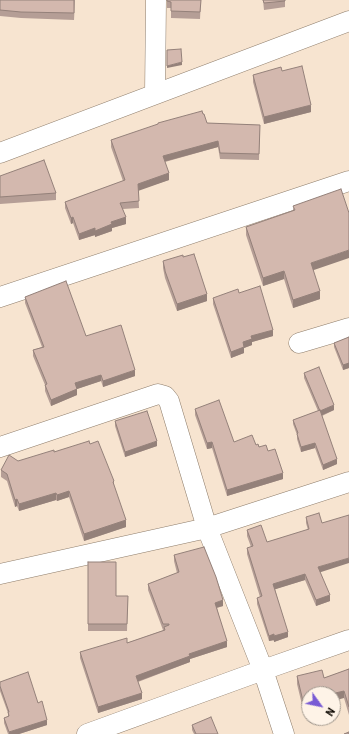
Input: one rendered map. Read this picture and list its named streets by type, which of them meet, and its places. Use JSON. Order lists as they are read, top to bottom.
{
  "north": "bottom right"
}
